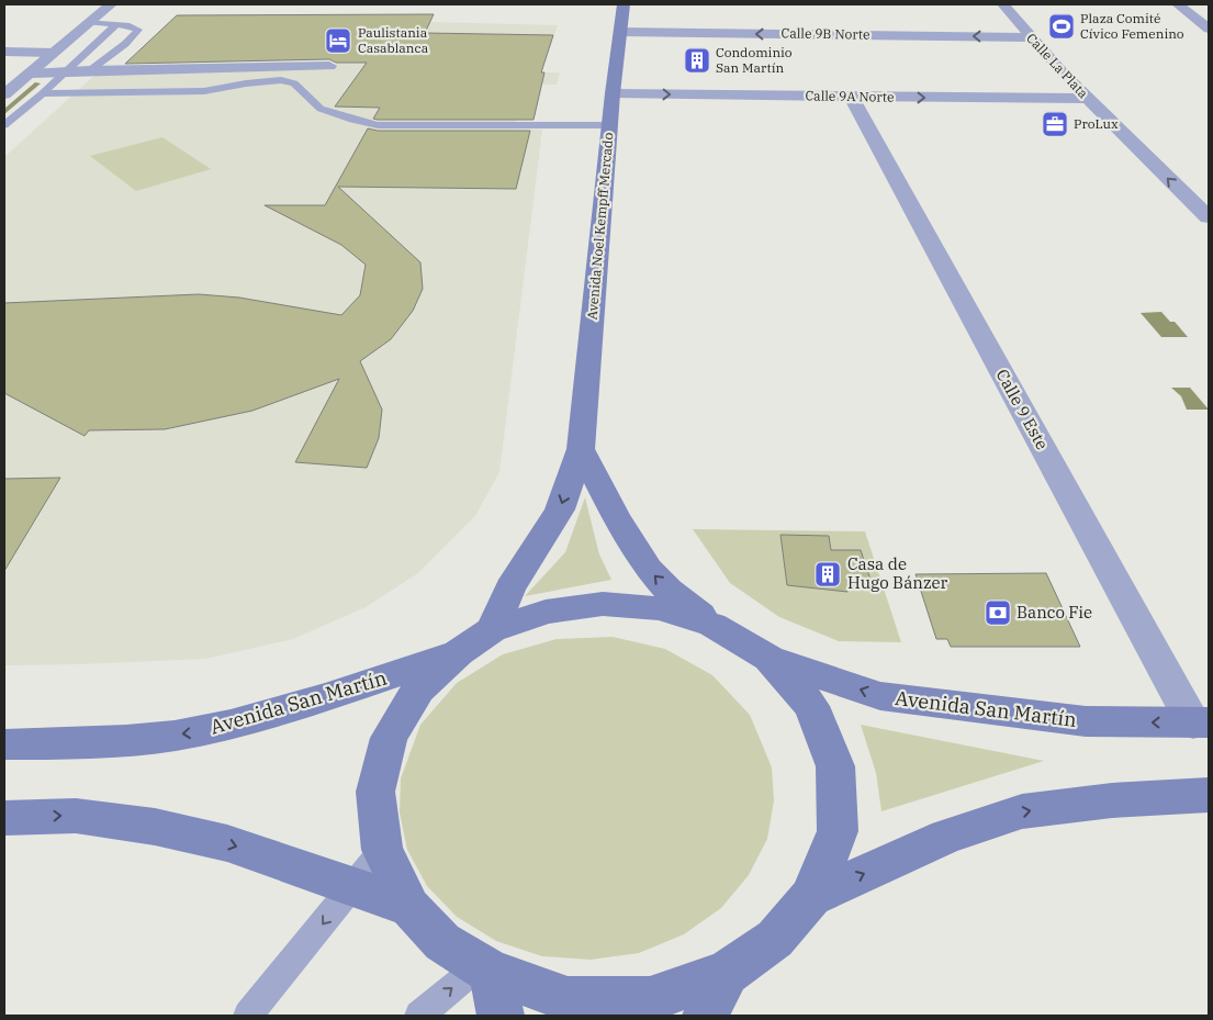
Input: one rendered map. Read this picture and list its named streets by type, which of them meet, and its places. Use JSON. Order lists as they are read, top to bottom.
{
  "streets": {
    "main road": ["Avenida Noel Kempff Mercado", "Avenida San Martín"],
    "street": [
      "Calle 9B Norte",
      "Calle La Plata",
      "Calle 9A Norte",
      "Calle 9 Este"
    ]
  },
  "crossings": [
    ["Calle 9B Norte", "Calle La Plata"],
    ["Calle 9B Norte", "Avenida Noel Kempff Mercado"],
    ["Calle La Plata", "Calle 9A Norte"],
    ["Calle 9A Norte", "Avenida Noel Kempff Mercado"],
    ["Calle 9A Norte", "Calle 9 Este"],
    ["Calle 9 Este", "Avenida San Martín"]
  ],
  "one_way": ["Calle 9B Norte", "Calle La Plata", "Calle 9A Norte"],
  "places": {
    "sports": ["Plaza Comité Cívico Femenino"],
    "hotel": ["Paulistania Casablanca"],
    "building": ["Condominio San Martín", "Casa de Hugo Bánzer"],
    "office": ["ProLux"],
    "bank": ["Banco Fie"]
  }
}
